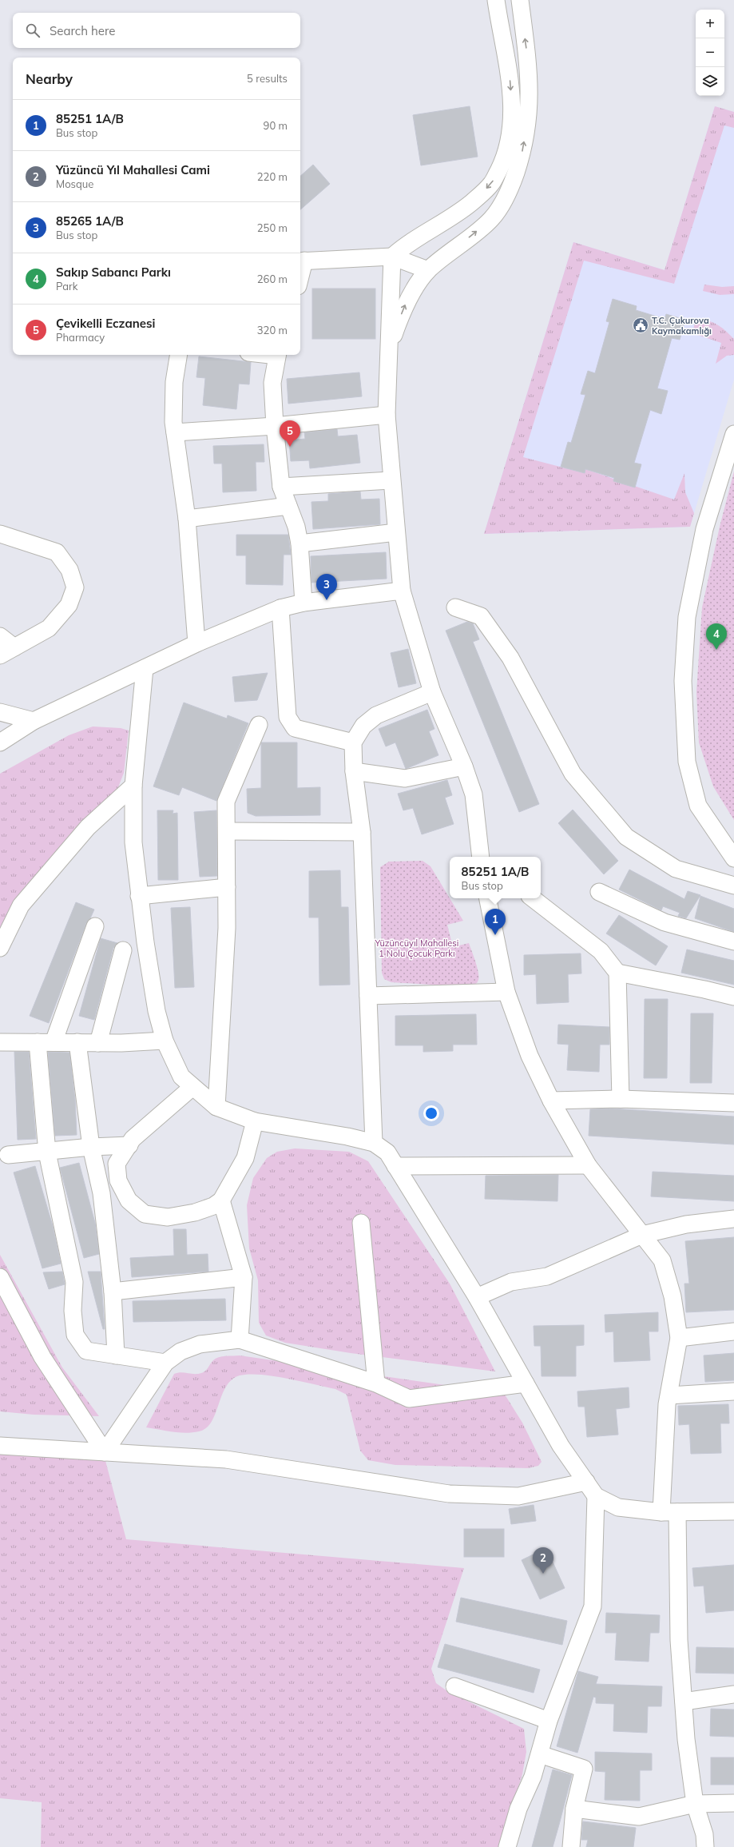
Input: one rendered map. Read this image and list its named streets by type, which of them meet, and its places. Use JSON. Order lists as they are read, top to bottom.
{
  "parks": ["Yüzüncüyıl Mahallesi 1 Nolu Çocuk Parkı"],
  "places": {
    "public building": ["T.C. Çukurova Kaymakamlığı"]
  },
  "page": {
    "map_buttons": ["+", "−"],
    "search": "Search here",
    "heading": ["Nearby", "5 results"],
    "list": [
      {
        "mark": "1",
        "name": "85251 1A/B",
        "note": "Bus stop",
        "value": "90 m"
      },
      {
        "mark": "2",
        "name": "Yüzüncü Yıl Mahallesi Cami",
        "note": "Mosque",
        "value": "220 m"
      },
      {
        "mark": "3",
        "name": "85265 1A/B",
        "note": "Bus stop",
        "value": "250 m"
      },
      {
        "mark": "4",
        "name": "Sakıp Sabancı Parkı",
        "note": "Park",
        "value": "260 m"
      },
      {
        "mark": "5",
        "name": "Çevikelli Eczanesi",
        "note": "Pharmacy",
        "value": "320 m"
      }
    ],
    "pins": [
      "5",
      "3",
      "4",
      "1",
      "2"
    ],
    "popup": ["85251 1A/B", "Bus stop"]
  }
}
